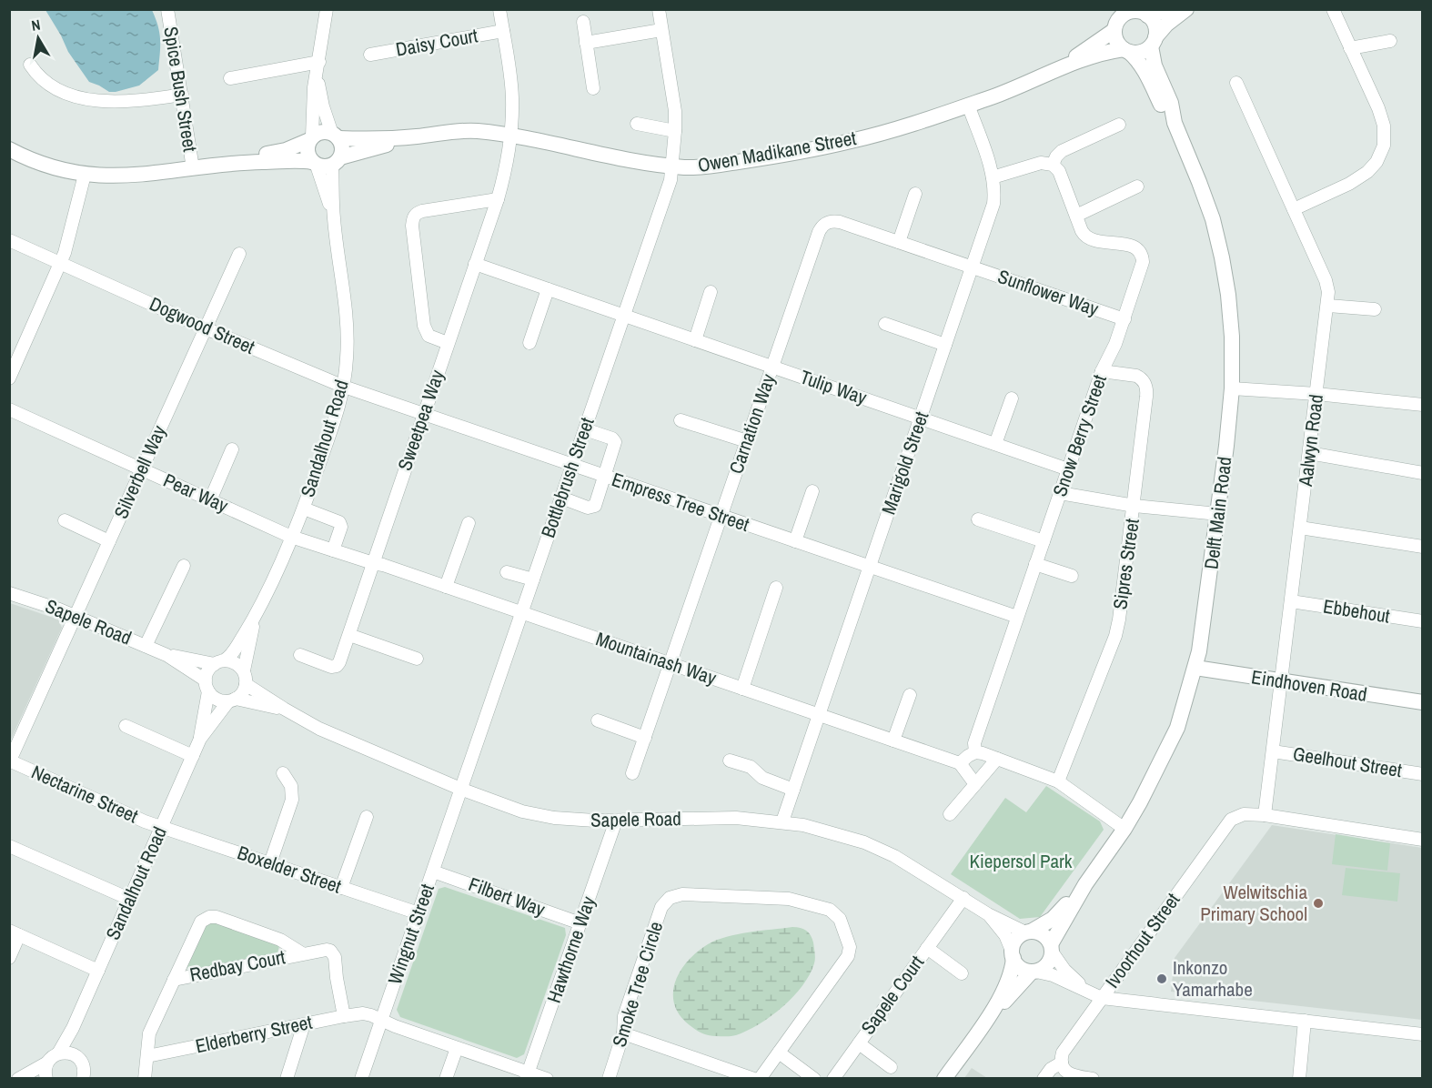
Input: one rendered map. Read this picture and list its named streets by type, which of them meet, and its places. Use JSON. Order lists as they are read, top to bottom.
{
  "streets": {
    "street": [
      "Daisy Court",
      "Spice Bush Street",
      "Owen Madikane Street",
      "Sunflower Way",
      "Dogwood Street",
      "Tulip Way",
      "Sweetpea Way",
      "Carnation Way",
      "Snow Berry Street",
      "Sandalhout Road",
      "Aalwyn Road",
      "Marigold Street",
      "Silverbell Way",
      "Bottlebrush Street",
      "Pear Way",
      "Empress Tree Street",
      "Delft Main Road",
      "Sipres Street",
      "Ebbehout",
      "Sapele Road",
      "Mountainash Way",
      "Eindhoven Road",
      "Geelhout Street",
      "Nectarine Street",
      "Boxelder Street",
      "Filbert Way",
      "Wingnut Street",
      "Ivoorhout Street",
      "Hawthorne Way",
      "Redbay Court",
      "Smoke Tree Circle",
      "Sapele Court",
      "Elderberry Street"
    ]
  },
  "crossings": [
    ["Daisy Court", "Sweetpea Way"],
    ["Spice Bush Street", "Owen Madikane Street"],
    ["Owen Madikane Street", "Sweetpea Way"],
    ["Owen Madikane Street", "Sandalhout Road"],
    ["Owen Madikane Street", "Marigold Street"],
    ["Owen Madikane Street", "Bottlebrush Street"],
    ["Owen Madikane Street", "Delft Main Road"],
    ["Sunflower Way", "Carnation Way"],
    ["Sunflower Way", "Snow Berry Street"],
    ["Sunflower Way", "Marigold Street"],
    ["Dogwood Street", "Sandalhout Road"],
    ["Dogwood Street", "Silverbell Way"],
    ["Dogwood Street", "Empress Tree Street"],
    ["Tulip Way", "Sweetpea Way"],
    ["Tulip Way", "Carnation Way"],
    ["Tulip Way", "Snow Berry Street"],
    ["Tulip Way", "Marigold Street"],
    ["Tulip Way", "Bottlebrush Street"],
    ["Sweetpea Way", "Empress Tree Street"],
    ["Sweetpea Way", "Mountainash Way"],
    ["Carnation Way", "Marigold Street"],
    ["Carnation Way", "Empress Tree Street"],
    ["Carnation Way", "Mountainash Way"],
    ["Snow Berry Street", "Empress Tree Street"],
    ["Snow Berry Street", "Sipres Street"],
    ["Sandalhout Road", "Pear Way"],
    ["Sandalhout Road", "Empress Tree Street"],
    ["Sandalhout Road", "Sapele Road"],
    ["Sandalhout Road", "Mountainash Way"],
    ["Sandalhout Road", "Nectarine Street"],
    ["Sandalhout Road", "Boxelder Street"],
    ["Aalwyn Road", "Ebbehout"],
    ["Aalwyn Road", "Eindhoven Road"],
    ["Aalwyn Road", "Geelhout Street"],
    ["Aalwyn Road", "Ivoorhout Street"],
    ["Marigold Street", "Empress Tree Street"],
    ["Marigold Street", "Sapele Road"],
    ["Marigold Street", "Mountainash Way"],
    ["Silverbell Way", "Pear Way"],
    ["Silverbell Way", "Sapele Road"],
    ["Silverbell Way", "Nectarine Street"],
    ["Bottlebrush Street", "Empress Tree Street"],
    ["Bottlebrush Street", "Sapele Road"],
    ["Bottlebrush Street", "Mountainash Way"],
    ["Bottlebrush Street", "Wingnut Street"],
    ["Pear Way", "Mountainash Way"],
    ["Delft Main Road", "Sapele Road"],
    ["Delft Main Road", "Eindhoven Road"],
    ["Sapele Road", "Wingnut Street"],
    ["Sapele Road", "Hawthorne Way"],
    ["Sapele Road", "Sapele Court"],
    ["Nectarine Street", "Boxelder Street"],
    ["Boxelder Street", "Wingnut Street"],
    ["Filbert Way", "Wingnut Street"],
    ["Filbert Way", "Hawthorne Way"],
    ["Wingnut Street", "Elderberry Street"],
    ["Hawthorne Way", "Elderberry Street"],
    ["Redbay Court", "Elderberry Street"]
  ],
  "parks": ["Kiepersol Park"],
  "places": ["Welwitschia Primary School", "Inkonzo Yamarhabe"],
  "north": "top"
}
